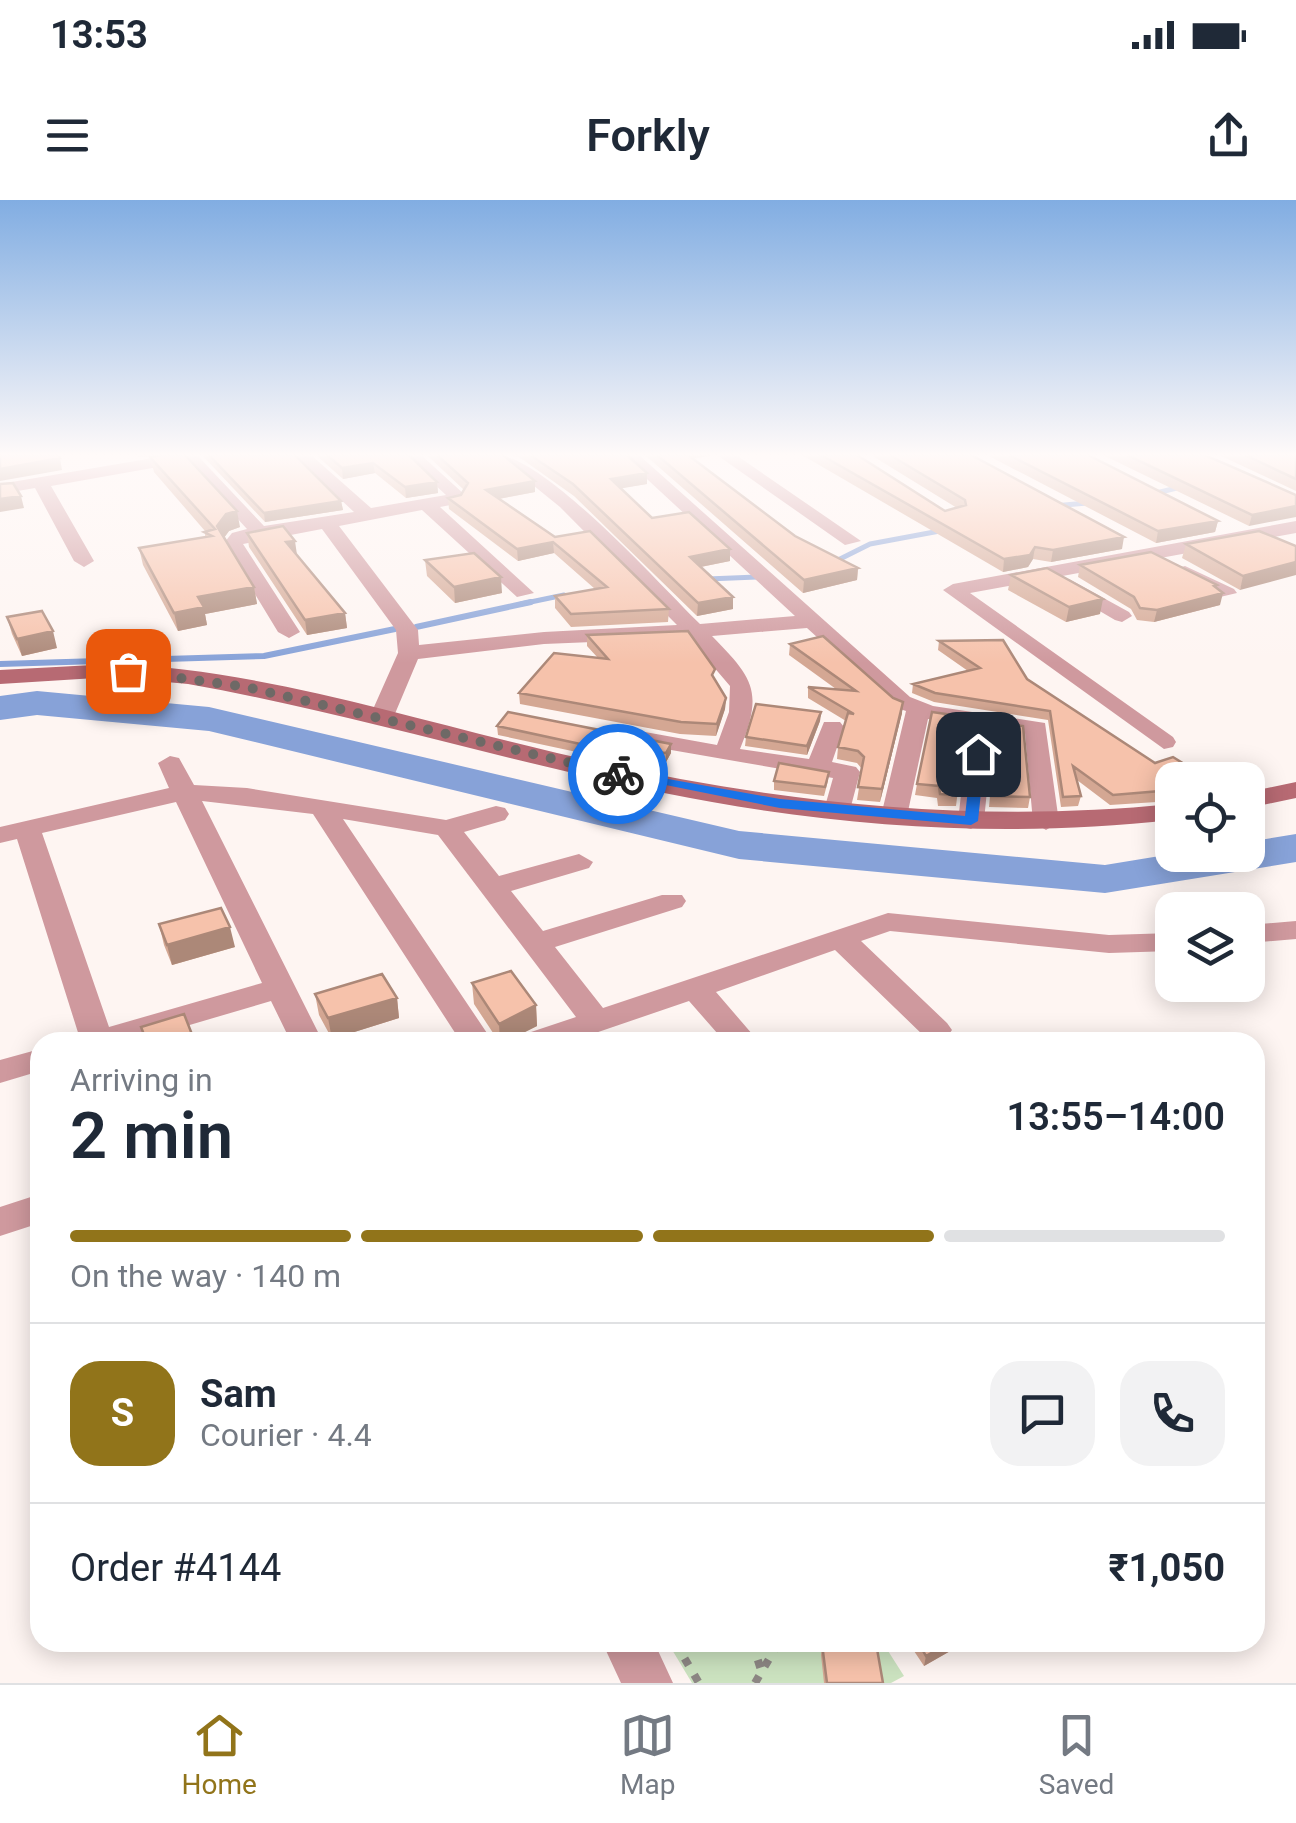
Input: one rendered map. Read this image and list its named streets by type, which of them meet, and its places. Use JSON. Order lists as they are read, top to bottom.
{
  "page": {
    "status": "13:53",
    "header": "Forkly",
    "heading": ["2 min", "Arriving in", "13:55–14:00"],
    "panel": [
      "Sam",
      "Courier · 4.4",
      "Order #4144",
      "₹1,050"
    ],
    "bar": "On the way · 140 m",
    "round": "S",
    "tabs": ["Home", "Map", "Saved"]
  }
}
